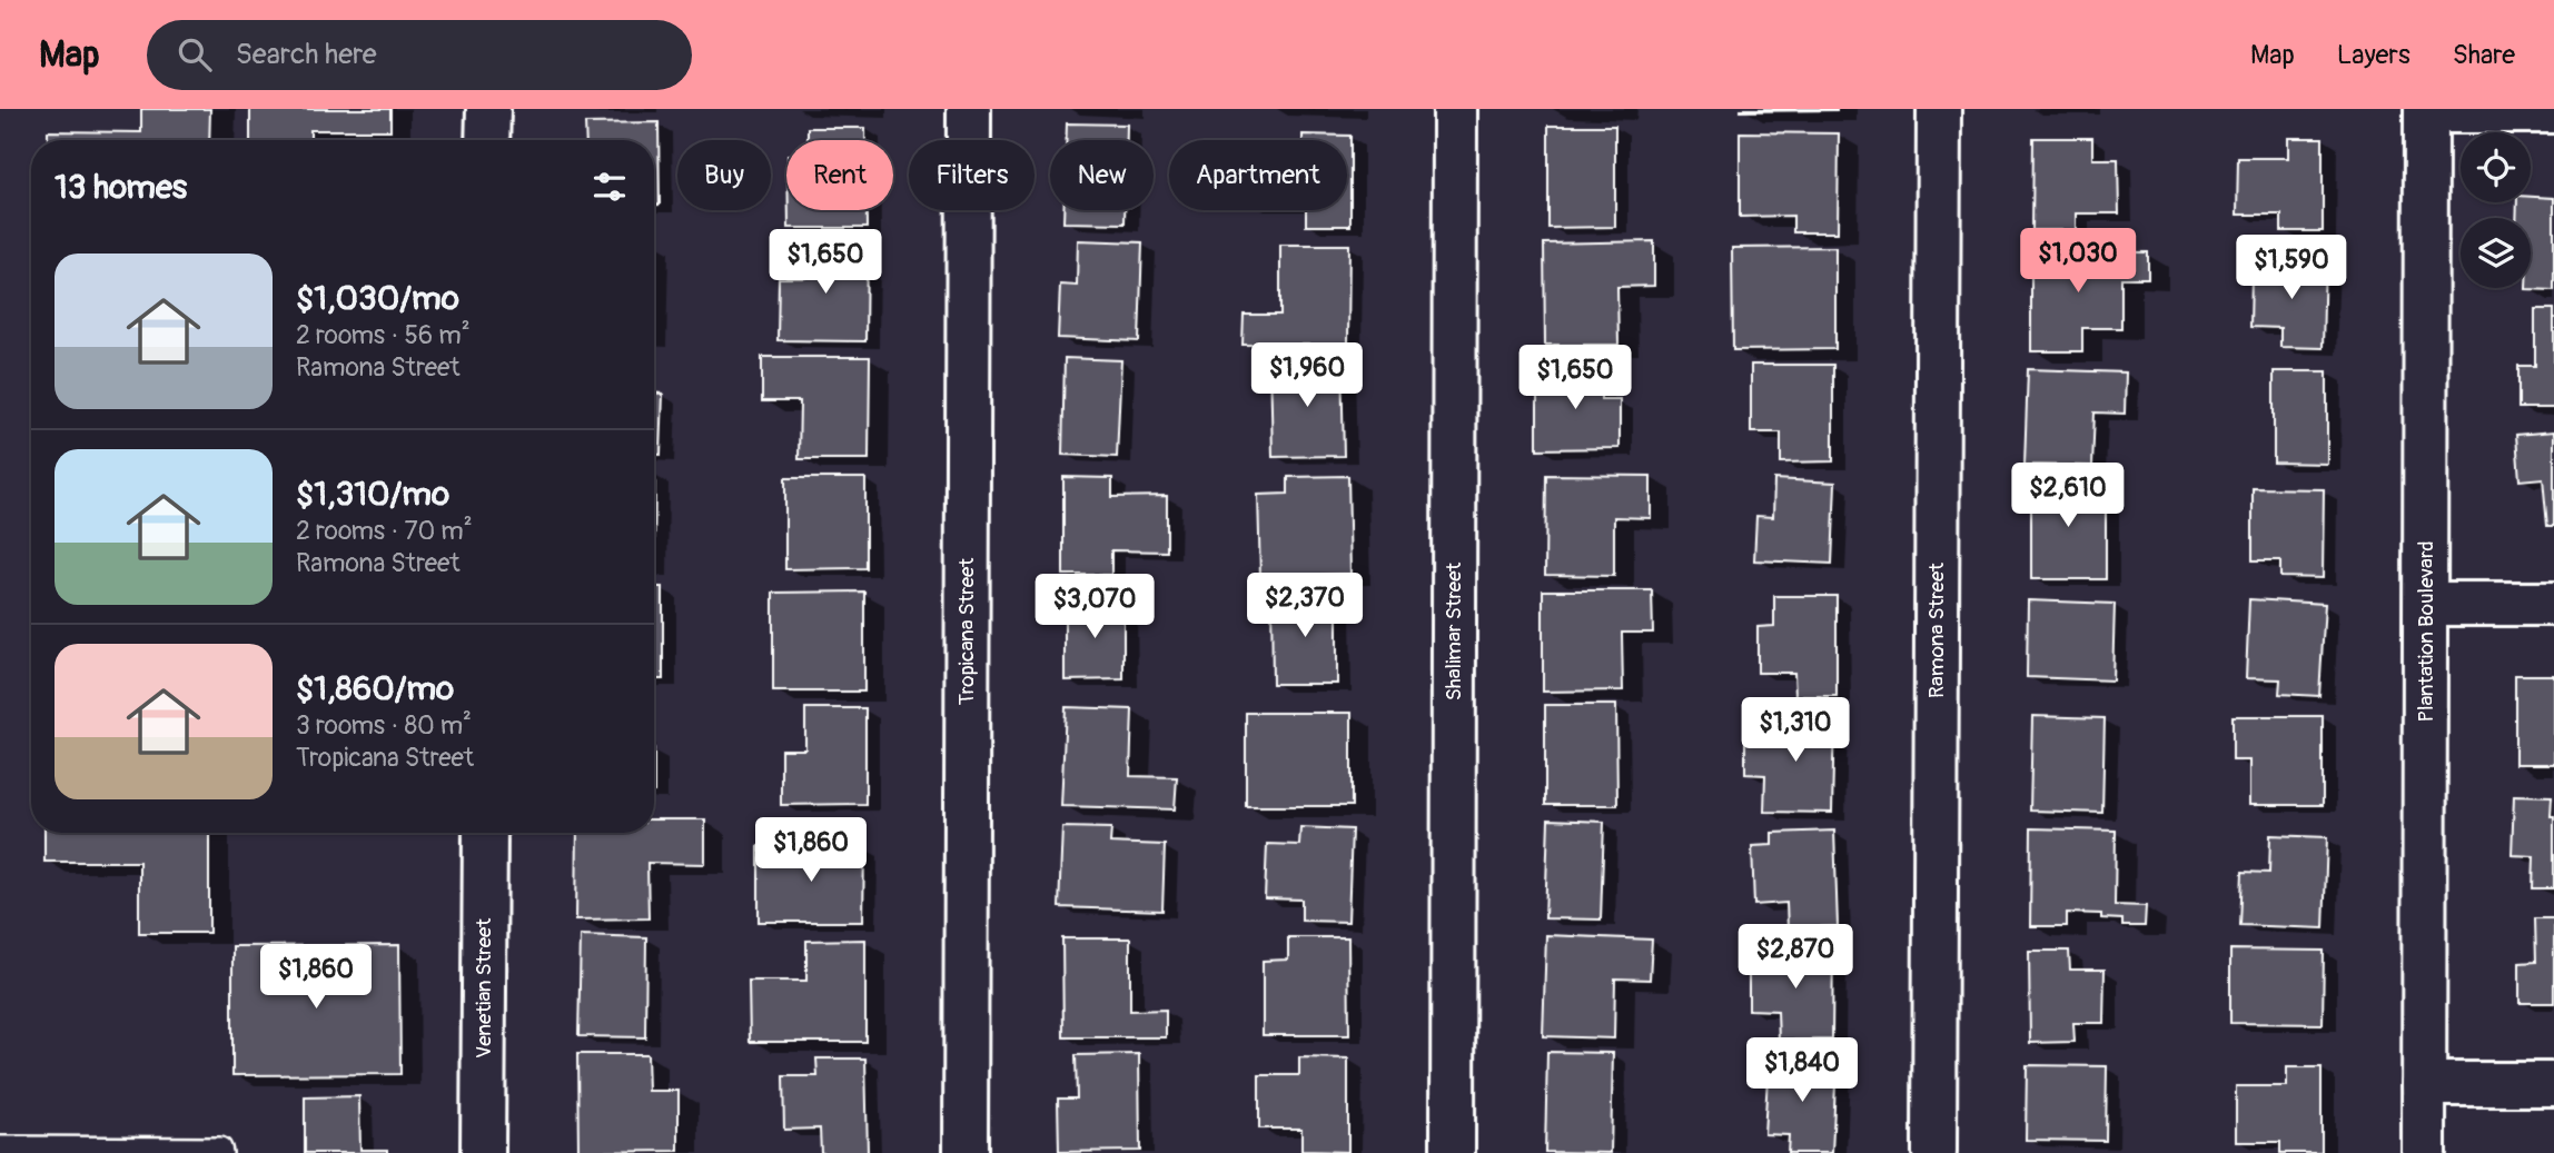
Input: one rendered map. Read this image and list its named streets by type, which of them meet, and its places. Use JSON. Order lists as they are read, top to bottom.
{
  "streets": {
    "street": [
      "Ramona Street",
      "Tropicana Street",
      "Shalimar Street",
      "Plantation Boulevard",
      "Venetian Street"
    ]
  },
  "page": {
    "header": "Map",
    "search": "Search here",
    "nav": ["Map", "Layers", "Share"],
    "chip": [
      "Buy",
      "Rent",
      "Filters",
      "New",
      "Apartment"
    ],
    "heading": "13 homes",
    "price": [
      "$1,030",
      "$1,650",
      "$1,590",
      "$1,960",
      "$1,650",
      "$2,610",
      "$2,370",
      "$3,070",
      "$1,310",
      "$1,860",
      "$2,870",
      "$1,860",
      "$1,840"
    ],
    "list": [
      {
        "name": "$1,030/mo",
        "note": "2 rooms · 56 m² · Ramona Street"
      },
      {
        "name": "$1,310/mo",
        "note": "2 rooms · 70 m² · Ramona Street"
      },
      {
        "name": "$1,860/mo",
        "note": "3 rooms · 80 m² · Tropicana Street"
      }
    ]
  }
}
